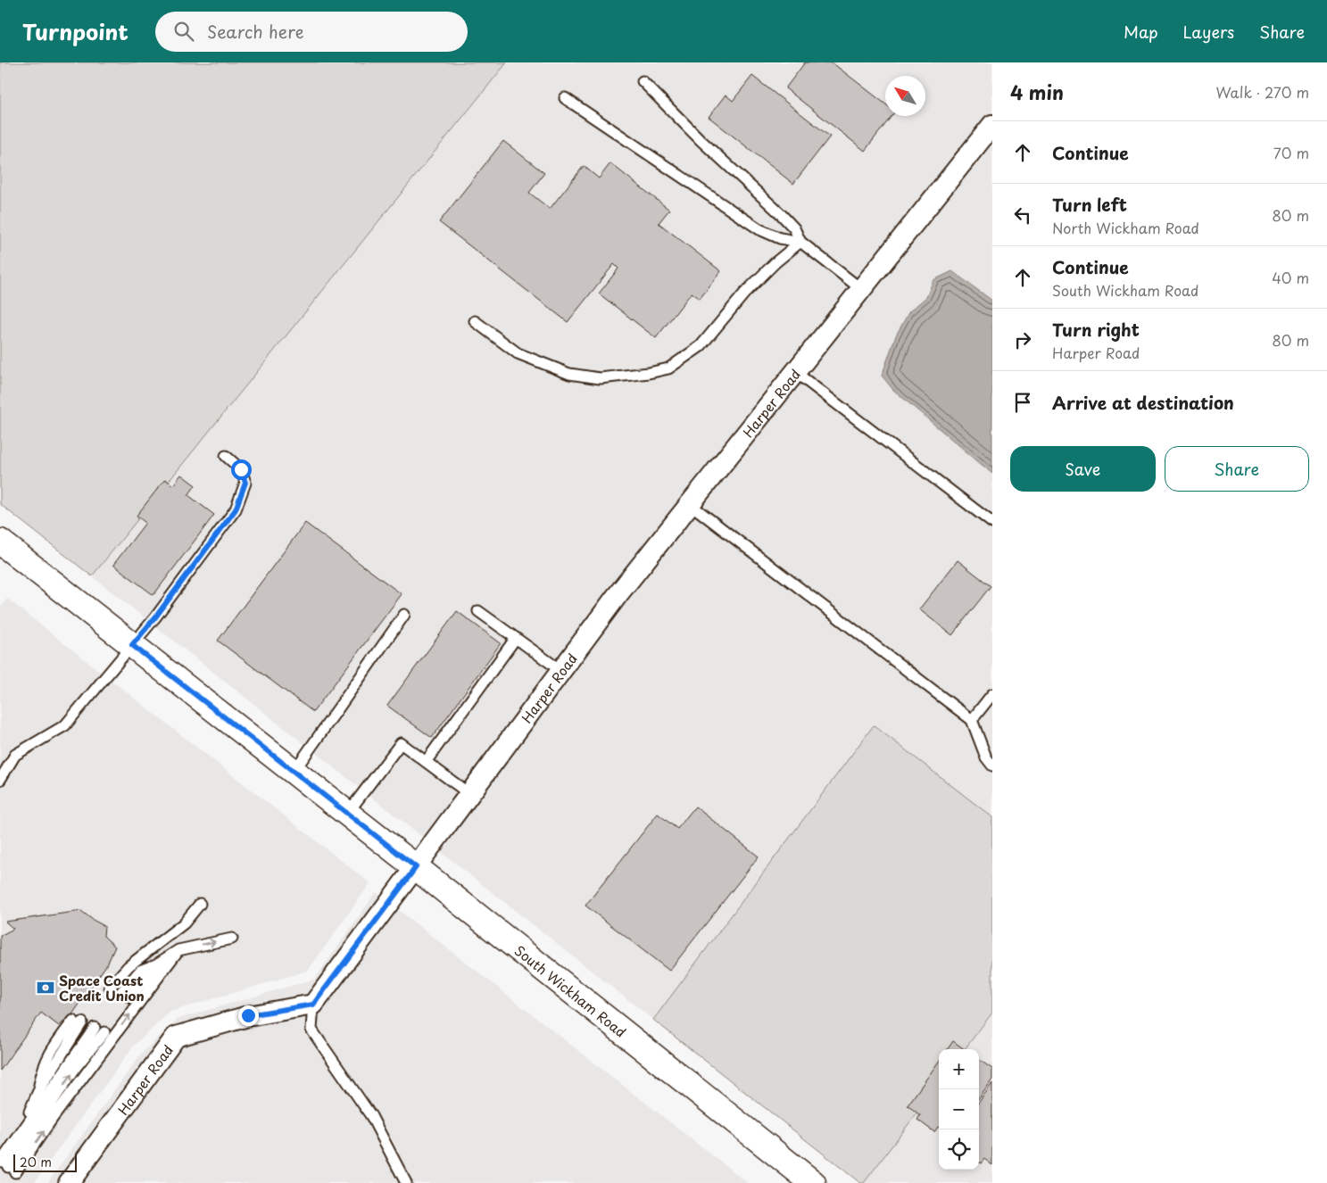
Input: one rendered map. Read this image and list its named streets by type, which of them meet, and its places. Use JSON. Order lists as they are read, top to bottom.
{
  "streets": {
    "main road": ["South Wickham Road"],
    "street": ["Harper Road"]
  },
  "crossings": [
    ["Harper Road", "South Wickham Road"]
  ],
  "places": {
    "bank": ["Space Coast Credit Union"]
  },
  "scale_bar": "20 m",
  "north": "top left",
  "page": {
    "header": "Turnpoint",
    "search": "Search here",
    "nav": ["Map", "Layers", "Share"],
    "heading": ["4 min", "Walk · 270 m"],
    "list": [
      ["Continue", "70 m"],
      ["Turn left", "North Wickham Road", "80 m"],
      ["Continue", "South Wickham Road", "40 m"],
      ["Turn right", "Harper Road", "80 m"],
      "Arrive at destination"
    ],
    "buttons": ["Save", "Share"],
    "map_buttons": ["+", "−"],
    "scale": "20 m"
  }
}
